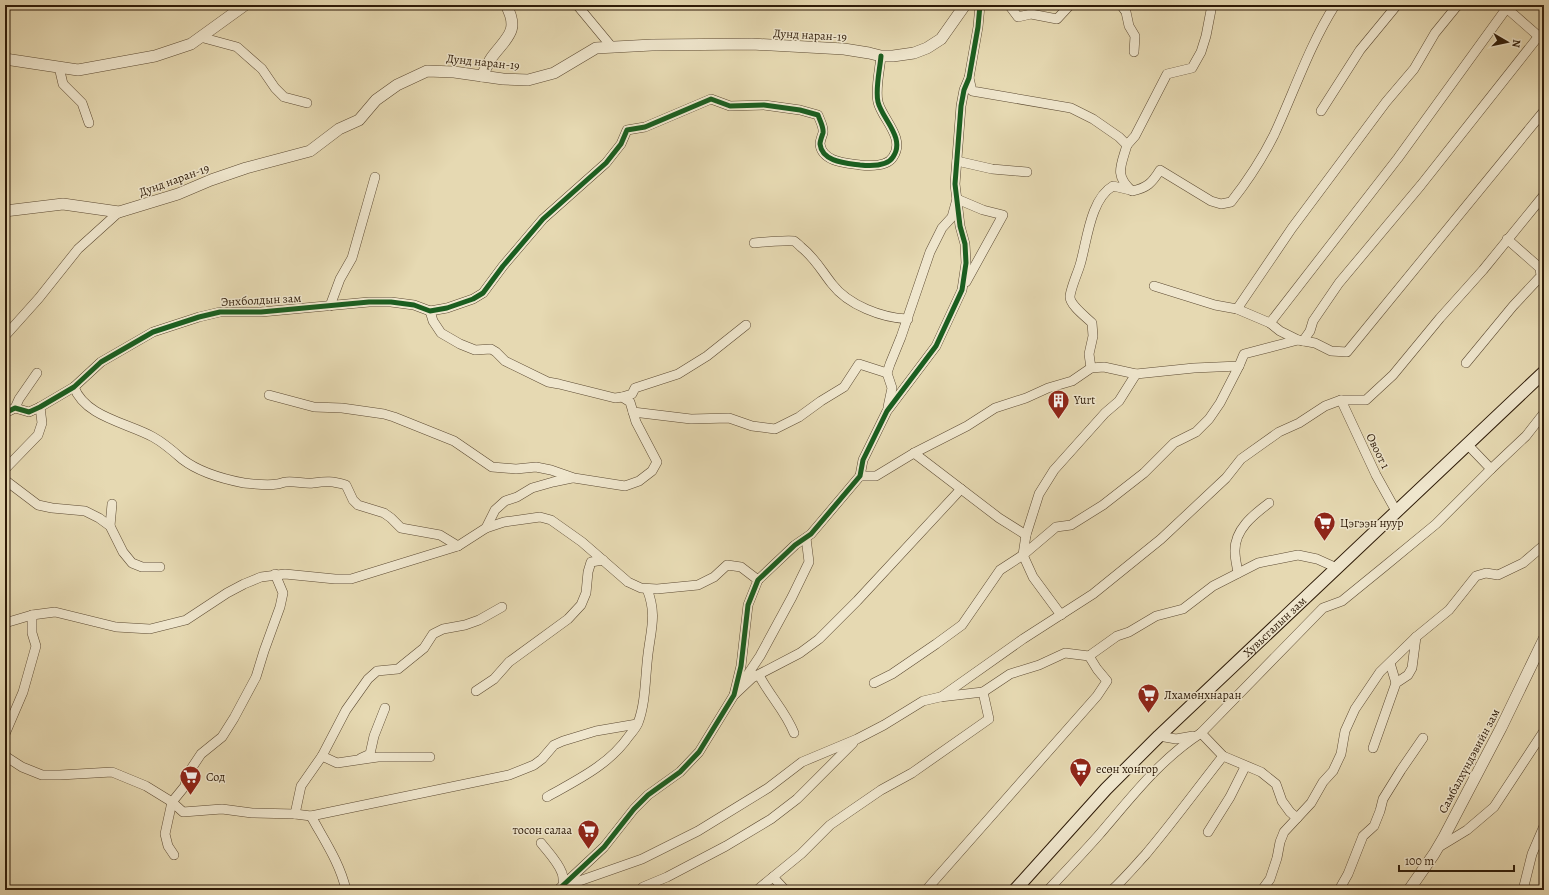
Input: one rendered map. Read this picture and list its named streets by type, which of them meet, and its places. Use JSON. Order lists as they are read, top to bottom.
{
  "streets": {
    "main road": ["Хувьсгалын зам"],
    "street": [
      "Дунд наран-19",
      "Энхболдын зам",
      "Овоот 1",
      "Самбалхүндэвийн зам"
    ]
  },
  "crossings": [
    ["Дунд наран-19", "Энхболдын зам"],
    ["Овоот 1", "Хувьсгалын зам"]
  ],
  "places": {
    "building": ["Yurt"],
    "supermarket": [
      "Цэгээн нуур",
      "Лхамөнхнаран",
      "есөн хонгор",
      "Сод",
      "тосон салаа"
    ]
  },
  "scale_bar": "100 m",
  "north": "right"
}
